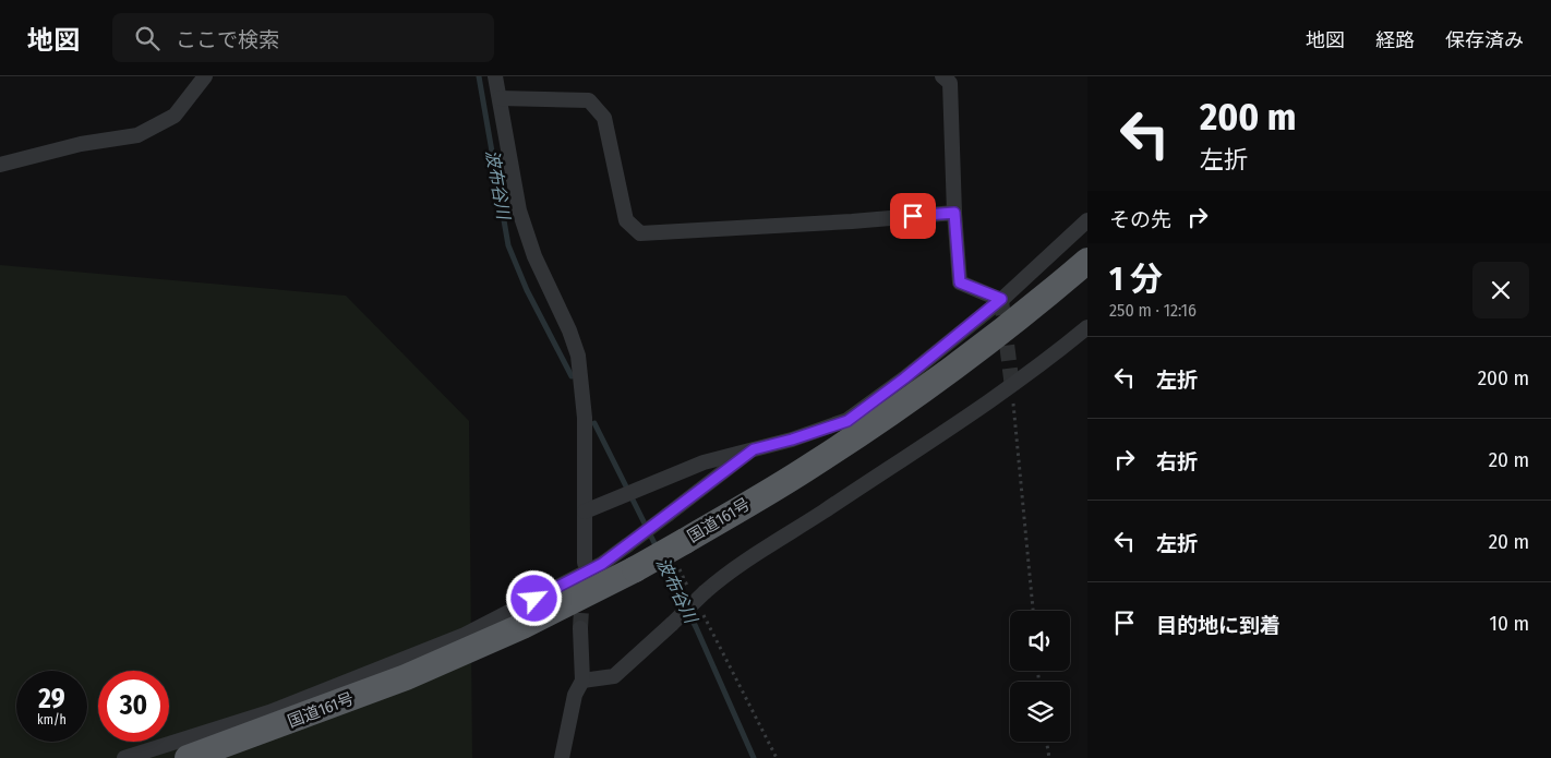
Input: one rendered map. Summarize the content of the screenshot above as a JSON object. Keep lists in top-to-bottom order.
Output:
{
  "streets": {
    "highway": ["国道161号"]
  },
  "water": ["波布谷川"],
  "page": {
    "header": "地図",
    "search": "ここで検索",
    "nav": ["地図", "経路", "保存済み"],
    "turn": ["200 m", "左折"],
    "then": "その先",
    "heading": ["1 分", "250 m · 12:16"],
    "list": [
      {
        "name": "左折",
        "value": "200 m"
      },
      {
        "name": "右折",
        "value": "20 m"
      },
      {
        "name": "左折",
        "value": "20 m"
      },
      {
        "name": "目的地に到着",
        "value": "10 m"
      }
    ],
    "speed": "29 km/h",
    "limit": "30"
  }
}
